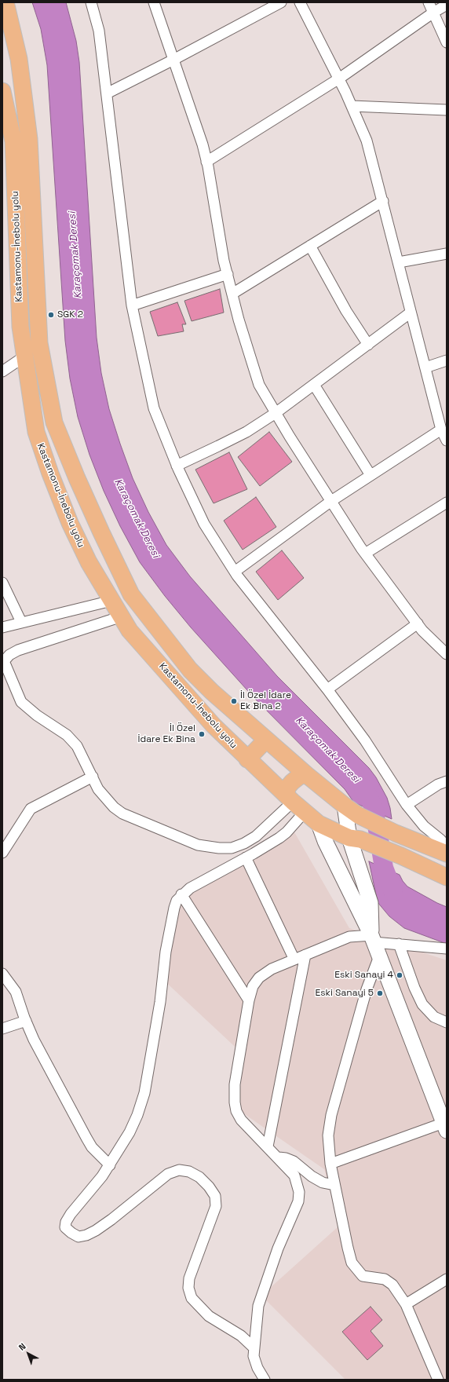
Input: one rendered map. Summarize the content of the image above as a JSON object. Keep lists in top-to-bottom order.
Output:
{
  "streets": {
    "main road": ["Kastamonu-İnebolu yolu"]
  },
  "water": ["Karaçomak Deresi"],
  "places": [
    "SGK 2",
    "İl Özel İdare Ek Bina 2",
    "İl Özel İdare Ek Bina",
    "Eski Sanayi 4",
    "Eski Sanayi 5"
  ],
  "north": "top left"
}
